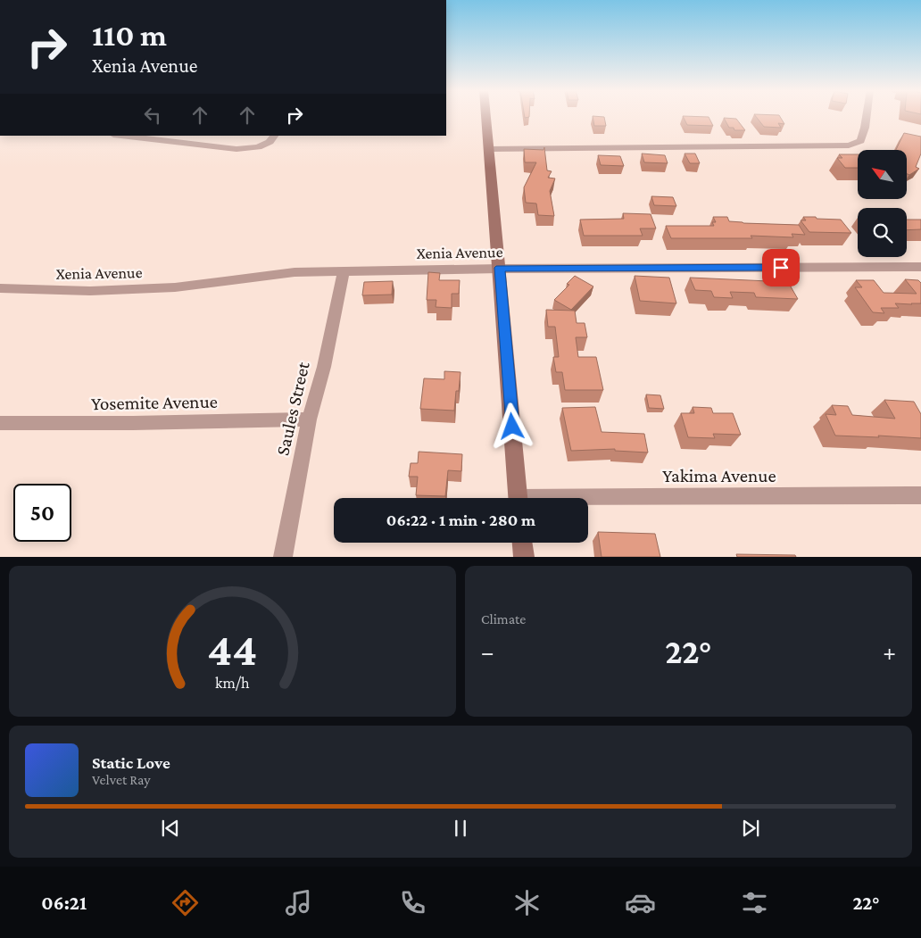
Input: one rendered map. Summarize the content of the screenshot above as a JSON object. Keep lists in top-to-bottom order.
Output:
{
  "streets": {
    "street": [
      "Xenia Avenue",
      "Yosemite Avenue",
      "Saules Street",
      "Yakima Avenue"
    ]
  },
  "crossings": [
    ["Xenia Avenue", "Saules Street"],
    ["Yosemite Avenue", "Saules Street"]
  ],
  "north": "top left",
  "page": {
    "turn": ["110 m", "Xenia Avenue"],
    "limit": "50",
    "trip": "06:22 · 1 min · 280 m",
    "tile": "Climate",
    "heat": ["−", "22°", "+"],
    "song": ["Static Love", "Velvet Ray"],
    "tabs": ["06:21", "22°"],
    "gauge": ["44", "km/h"]
  }
}
